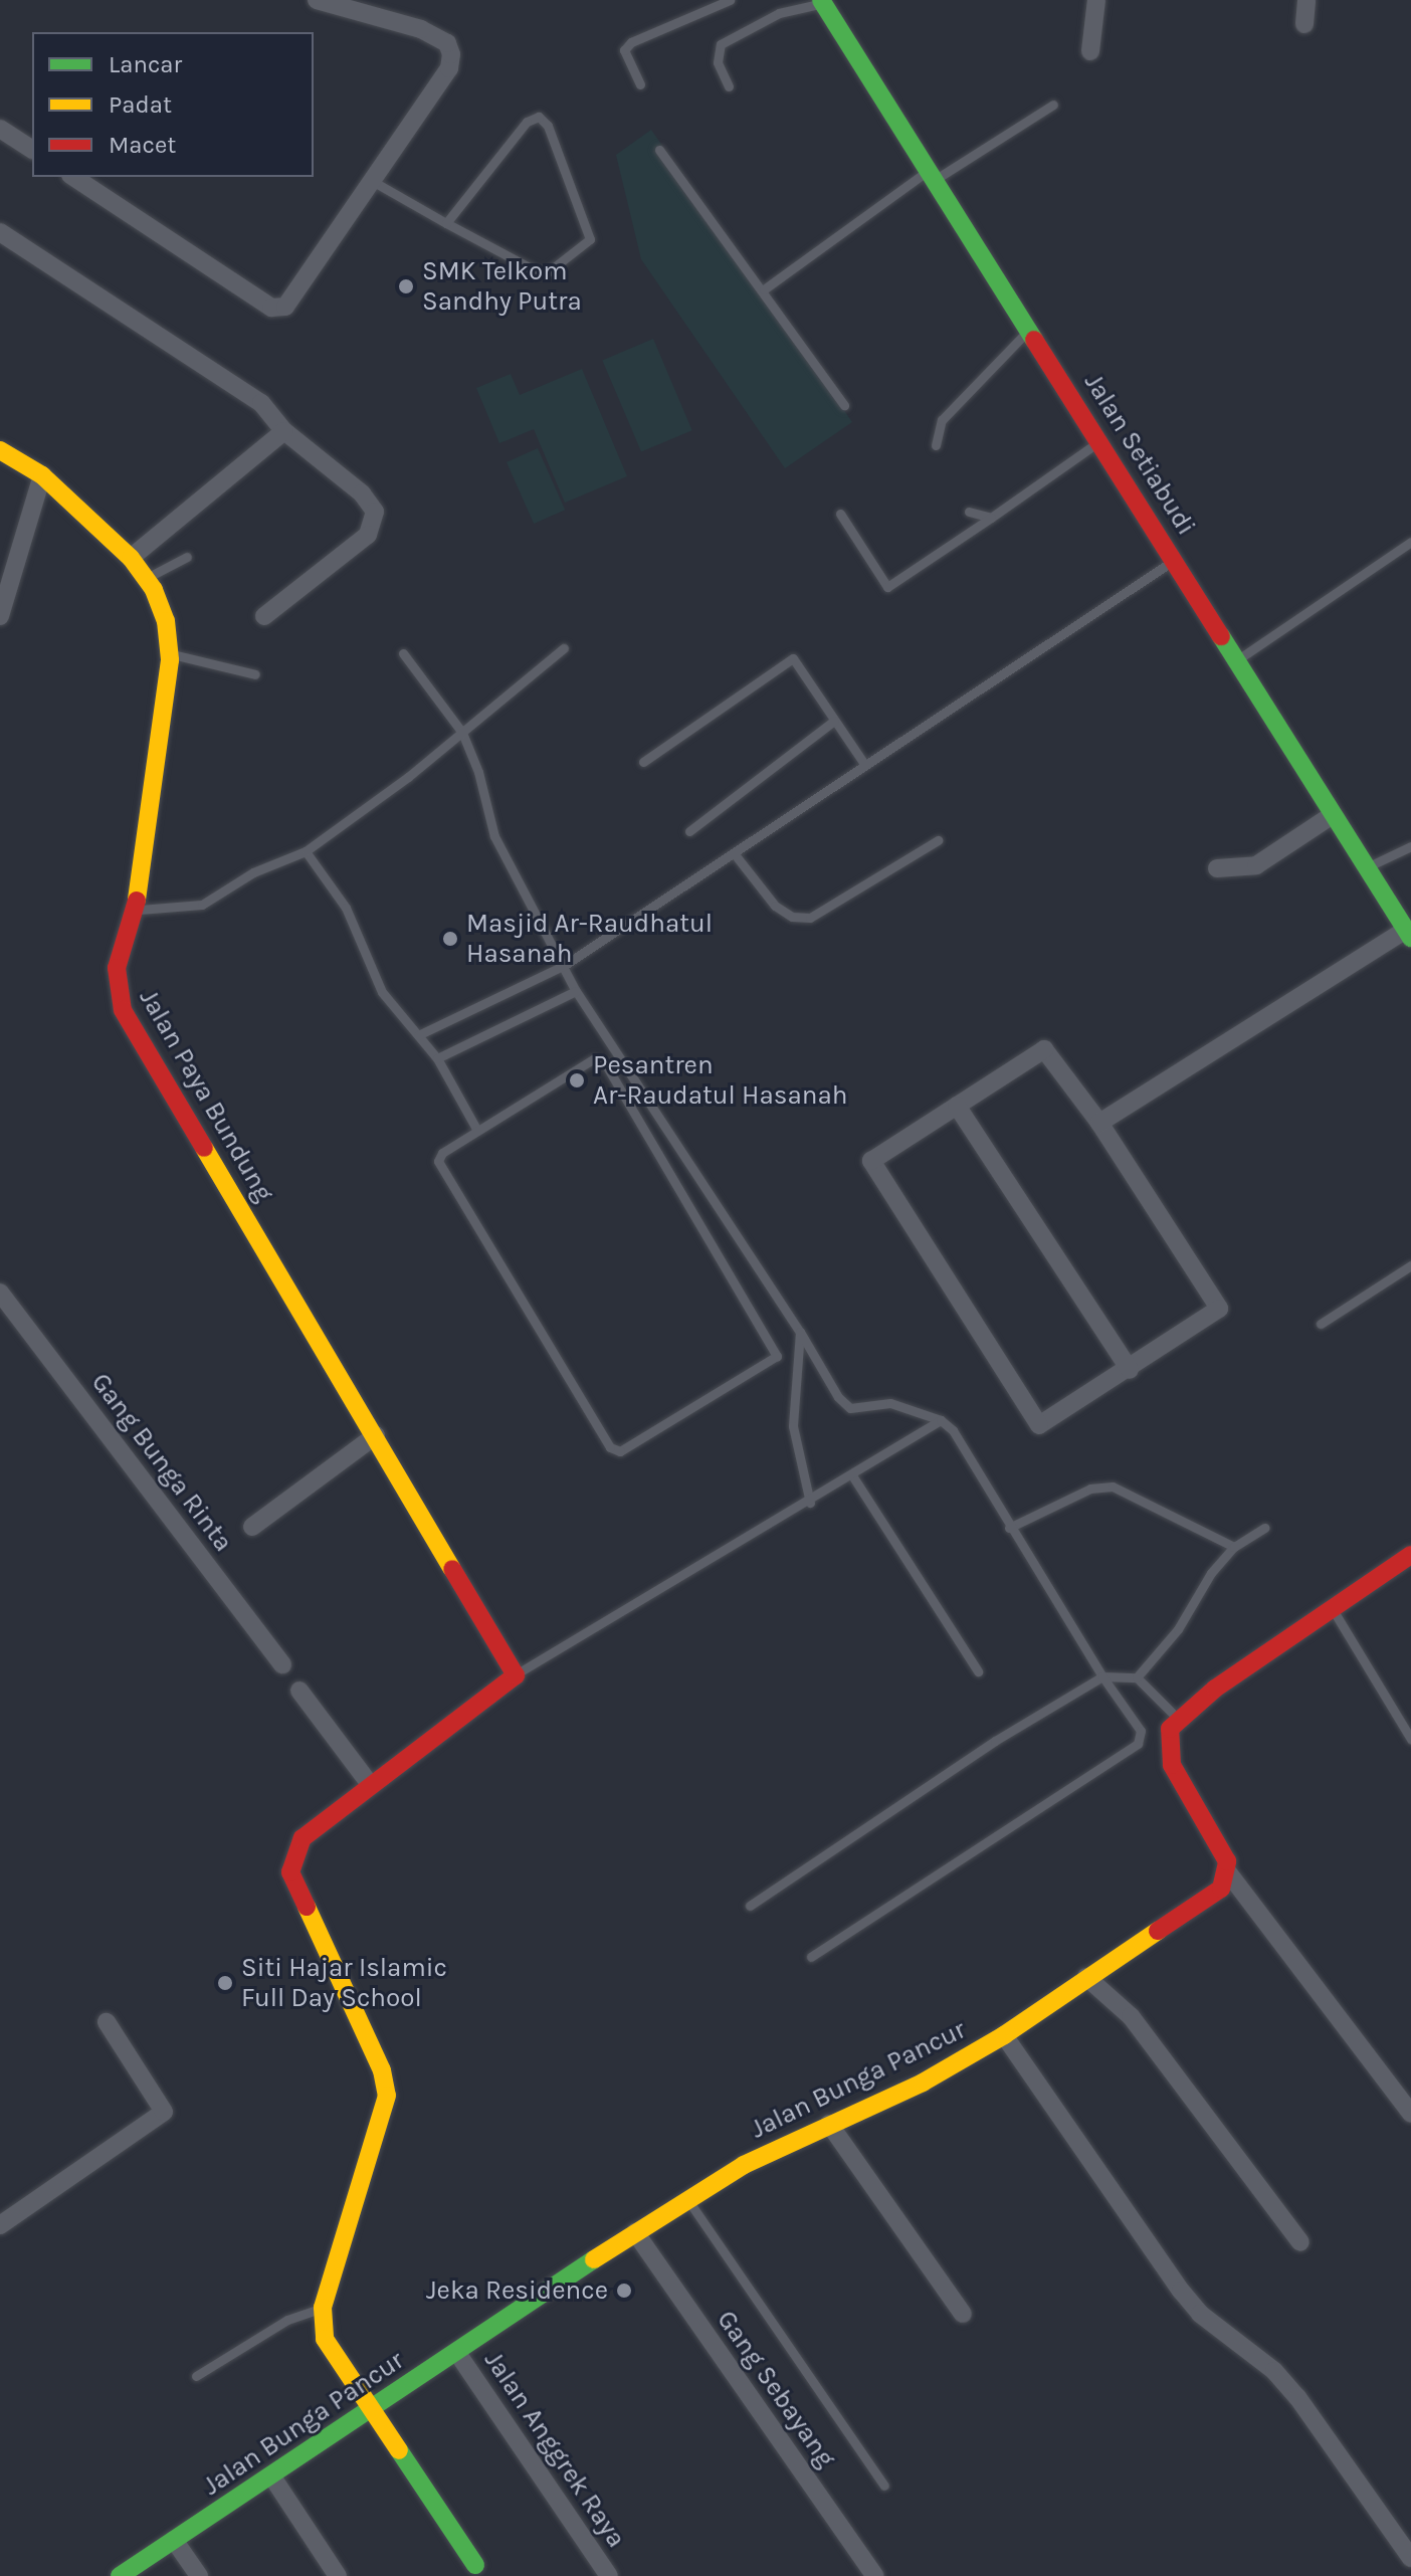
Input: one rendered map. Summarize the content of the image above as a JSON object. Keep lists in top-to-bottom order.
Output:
{
  "streets": {
    "street": [
      "Jalan Setiabudi",
      "Jalan Paya Bundung",
      "Gang Bunga Rinta",
      "Jalan Bunga Pancur",
      "Gang Sebayang",
      "Jalan Anggrek Raya"
    ]
  },
  "crossings": [
    ["Jalan Bunga Pancur", "Gang Sebayang"],
    ["Jalan Bunga Pancur", "Jalan Anggrek Raya"]
  ],
  "places": [
    "SMK Telkom Sandhy Putra",
    "Masjid Ar-Raudhatul Hasanah",
    "Pesantren Ar-Raudatul Hasanah",
    "Siti Hajar Islamic Full Day School",
    "Jeka Residence"
  ],
  "legend": ["Lancar", "Padat", "Macet"]
}
